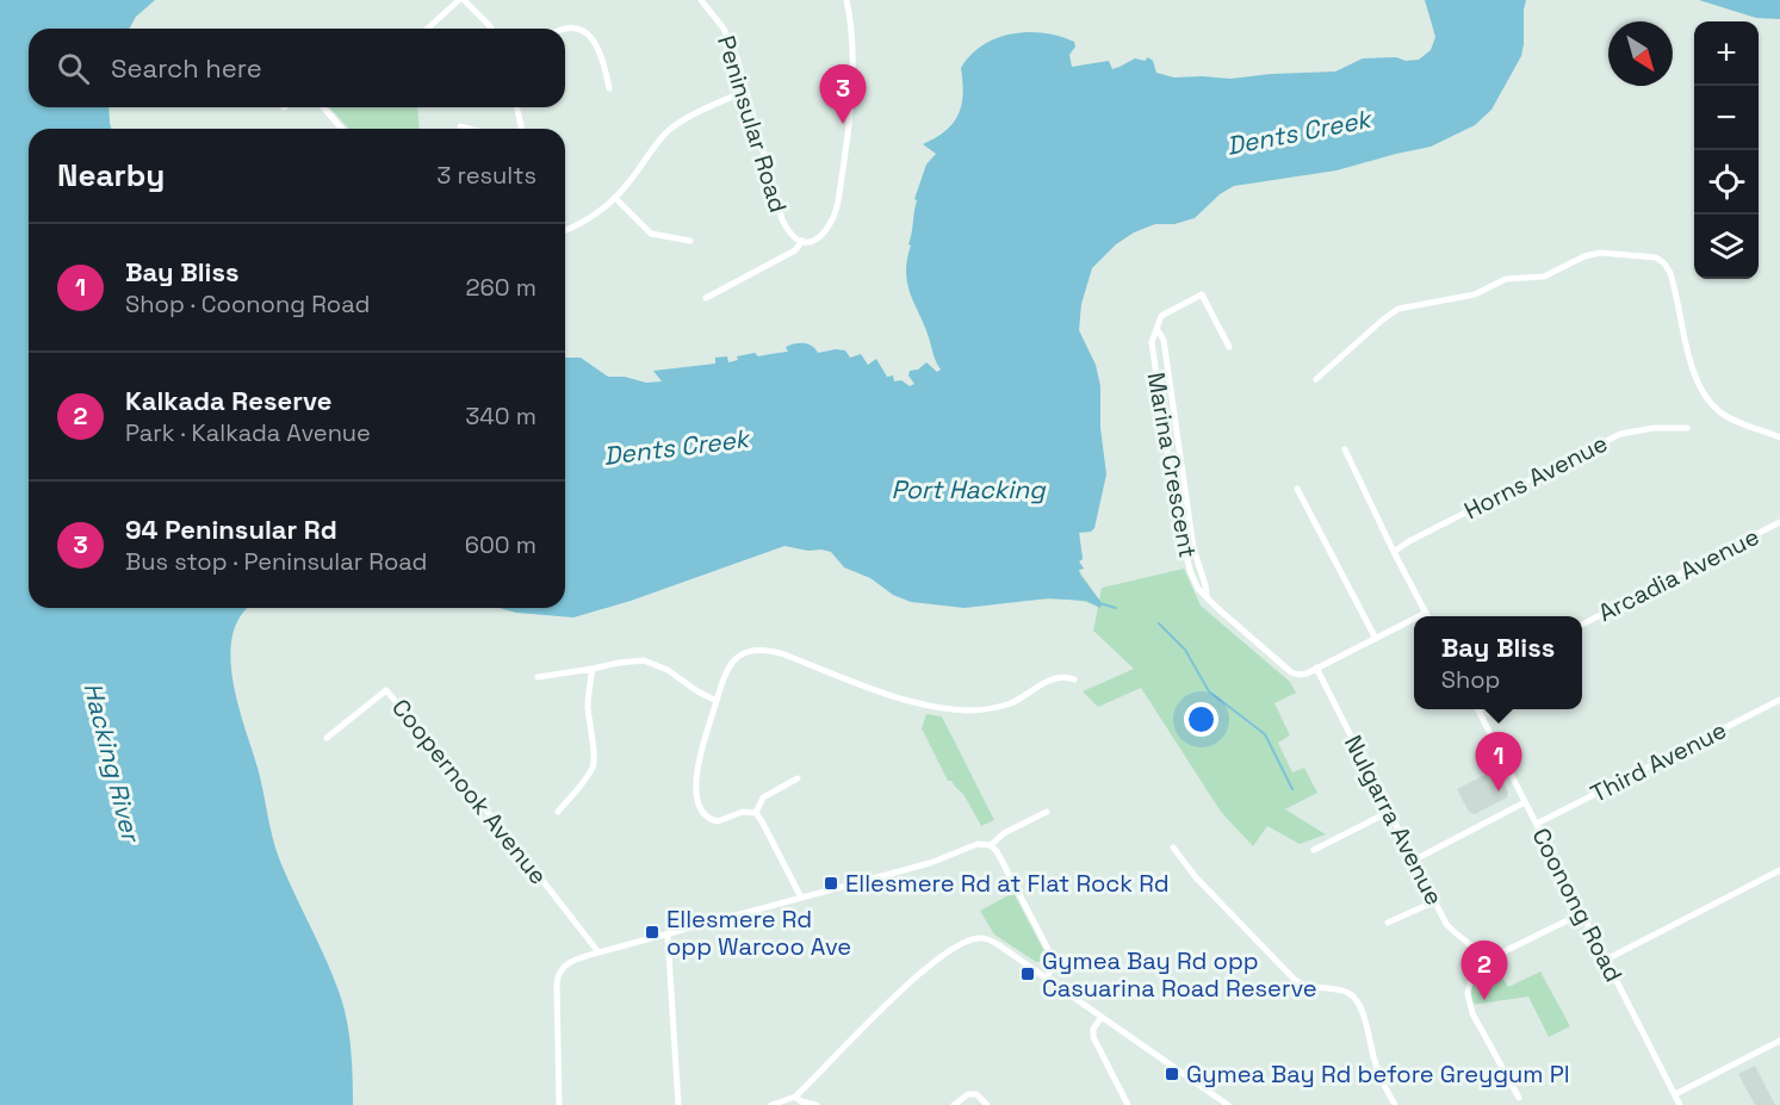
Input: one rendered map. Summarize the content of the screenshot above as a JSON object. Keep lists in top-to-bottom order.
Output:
{
  "streets": {
    "street": [
      "Peninsular Road",
      "Marina Crescent",
      "Horns Avenue",
      "Arcadia Avenue",
      "Third Avenue",
      "Coopernook Avenue",
      "Nulgarra Avenue",
      "Coonong Road"
    ]
  },
  "crossings": [
    ["Marina Crescent", "Nulgarra Avenue"],
    ["Third Avenue", "Coonong Road"]
  ],
  "water": ["Dents Creek", "Port Hacking", "Hacking River"],
  "places": {
    "transit": [
      "Ellesmere Rd at Flat Rock Rd",
      "Ellesmere Rd opp Warcoo Ave",
      "Gymea Bay Rd opp Casuarina Road Reserve",
      "Gymea Bay Rd before Greygum Pl"
    ]
  },
  "north": "bottom right",
  "page": {
    "map_buttons": ["+", "−"],
    "search": "Search here",
    "pins": ["3", "1", "2"],
    "heading": ["Nearby", "3 results"],
    "list": [
      {
        "mark": "1",
        "name": "Bay Bliss",
        "note": "Shop · Coonong Road",
        "value": "260 m"
      },
      {
        "mark": "2",
        "name": "Kalkada Reserve",
        "note": "Park · Kalkada Avenue",
        "value": "340 m"
      },
      {
        "mark": "3",
        "name": "94 Peninsular Rd",
        "note": "Bus stop · Peninsular Road",
        "value": "600 m"
      }
    ],
    "popup": ["Bay Bliss", "Shop"]
  }
}
